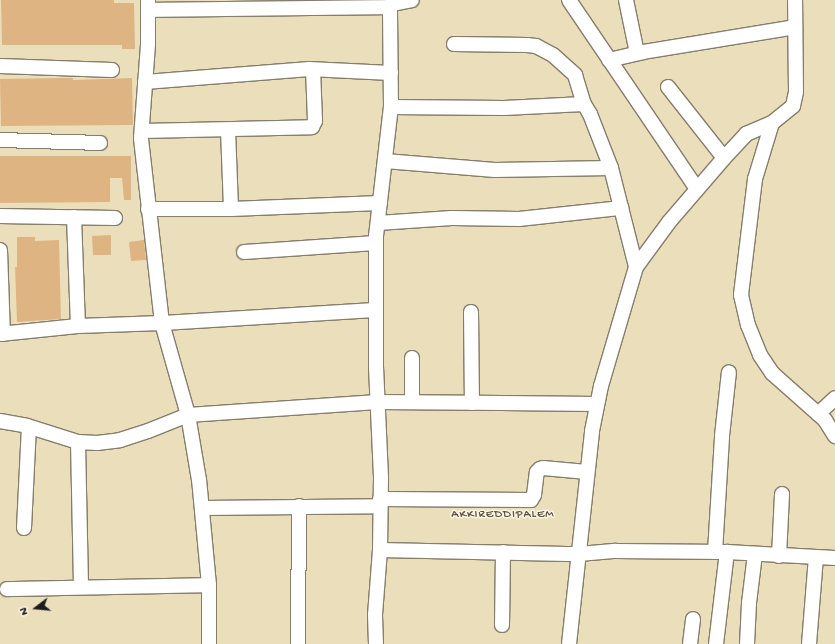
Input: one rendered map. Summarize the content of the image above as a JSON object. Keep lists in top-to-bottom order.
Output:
{
  "districts": ["AKKIREDDIPALEM"],
  "north": "left"
}
